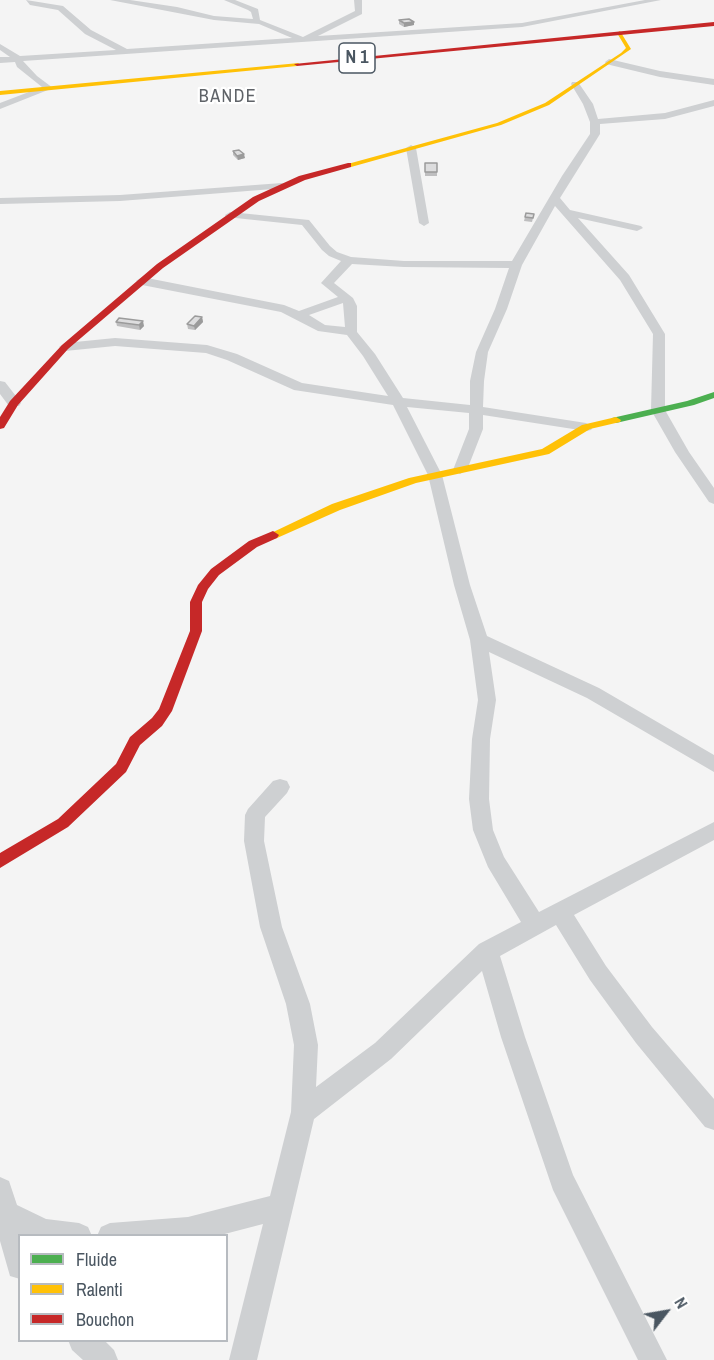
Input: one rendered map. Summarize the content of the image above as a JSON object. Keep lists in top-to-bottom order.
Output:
{
  "streets": {
    "main road": ["N 1"]
  },
  "districts": ["BANDE"],
  "legend": ["Fluide", "Ralenti", "Bouchon"],
  "north": "top right"
}
